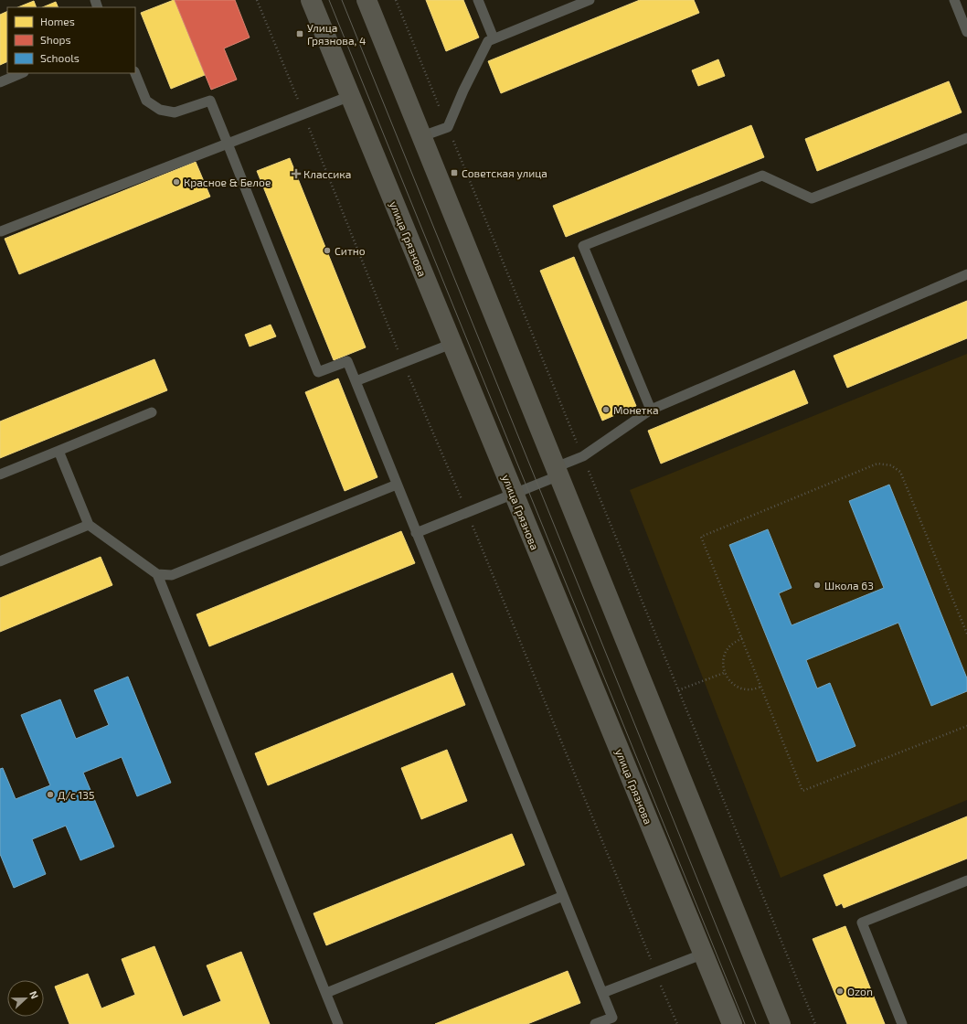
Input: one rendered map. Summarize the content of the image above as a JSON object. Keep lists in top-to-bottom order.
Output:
{
  "streets": {
    "main road": ["улица Грязнова"]
  },
  "places": {
    "transit": ["Улица Грязнова, 4", "Советская улица"],
    "health": ["Классика"],
    "other": [
      "Красное & Белое",
      "Ситно",
      "Монетка",
      "Школа 63",
      "Д/с 135",
      "Ozon"
    ]
  },
  "legend": ["Homes", "Shops", "Schools"],
  "north": "right"
}
